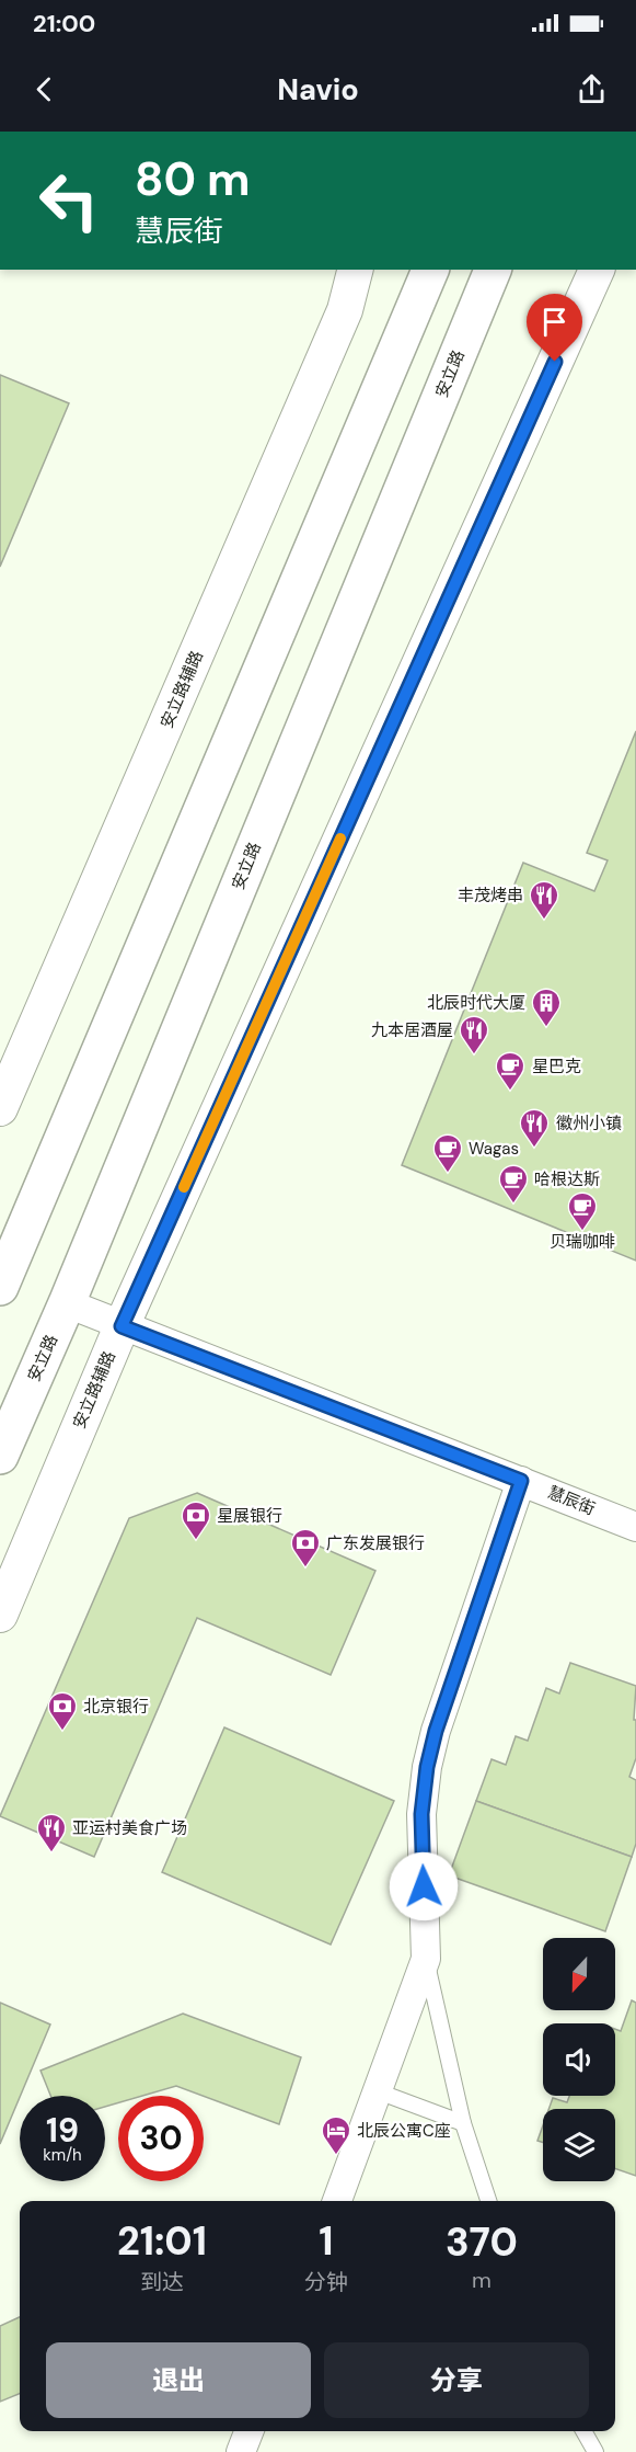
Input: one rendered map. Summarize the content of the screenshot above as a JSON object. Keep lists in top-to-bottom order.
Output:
{
  "streets": {
    "main road": ["安立路"],
    "street": ["安立路辅路", "慧辰街"]
  },
  "crossings": [
    ["安立路", "慧辰街"],
    ["安立路辅路", "慧辰街"]
  ],
  "places": {
    "restaurant": [
      "丰茂烤串",
      "九本居酒屋",
      "徽州小镇",
      "亚运村美食广场"
    ],
    "building": ["北辰时代大厦"],
    "cafe": [
      "星巴克",
      "Wagas",
      "哈根达斯",
      "贝瑞咖啡"
    ],
    "bank": ["星展银行", "广东发展银行", "北京银行"],
    "hotel": ["北辰公寓C座"]
  },
  "north": "bottom",
  "page": {
    "status": "21:00",
    "header": "Navio",
    "turn": ["80 m", "慧辰街"],
    "speed": "19 km/h",
    "limit": "30",
    "eta": [
      "21:01",
      "到达",
      "1",
      "分钟",
      "370",
      "m"
    ],
    "buttons": ["退出", "分享"]
  }
}
